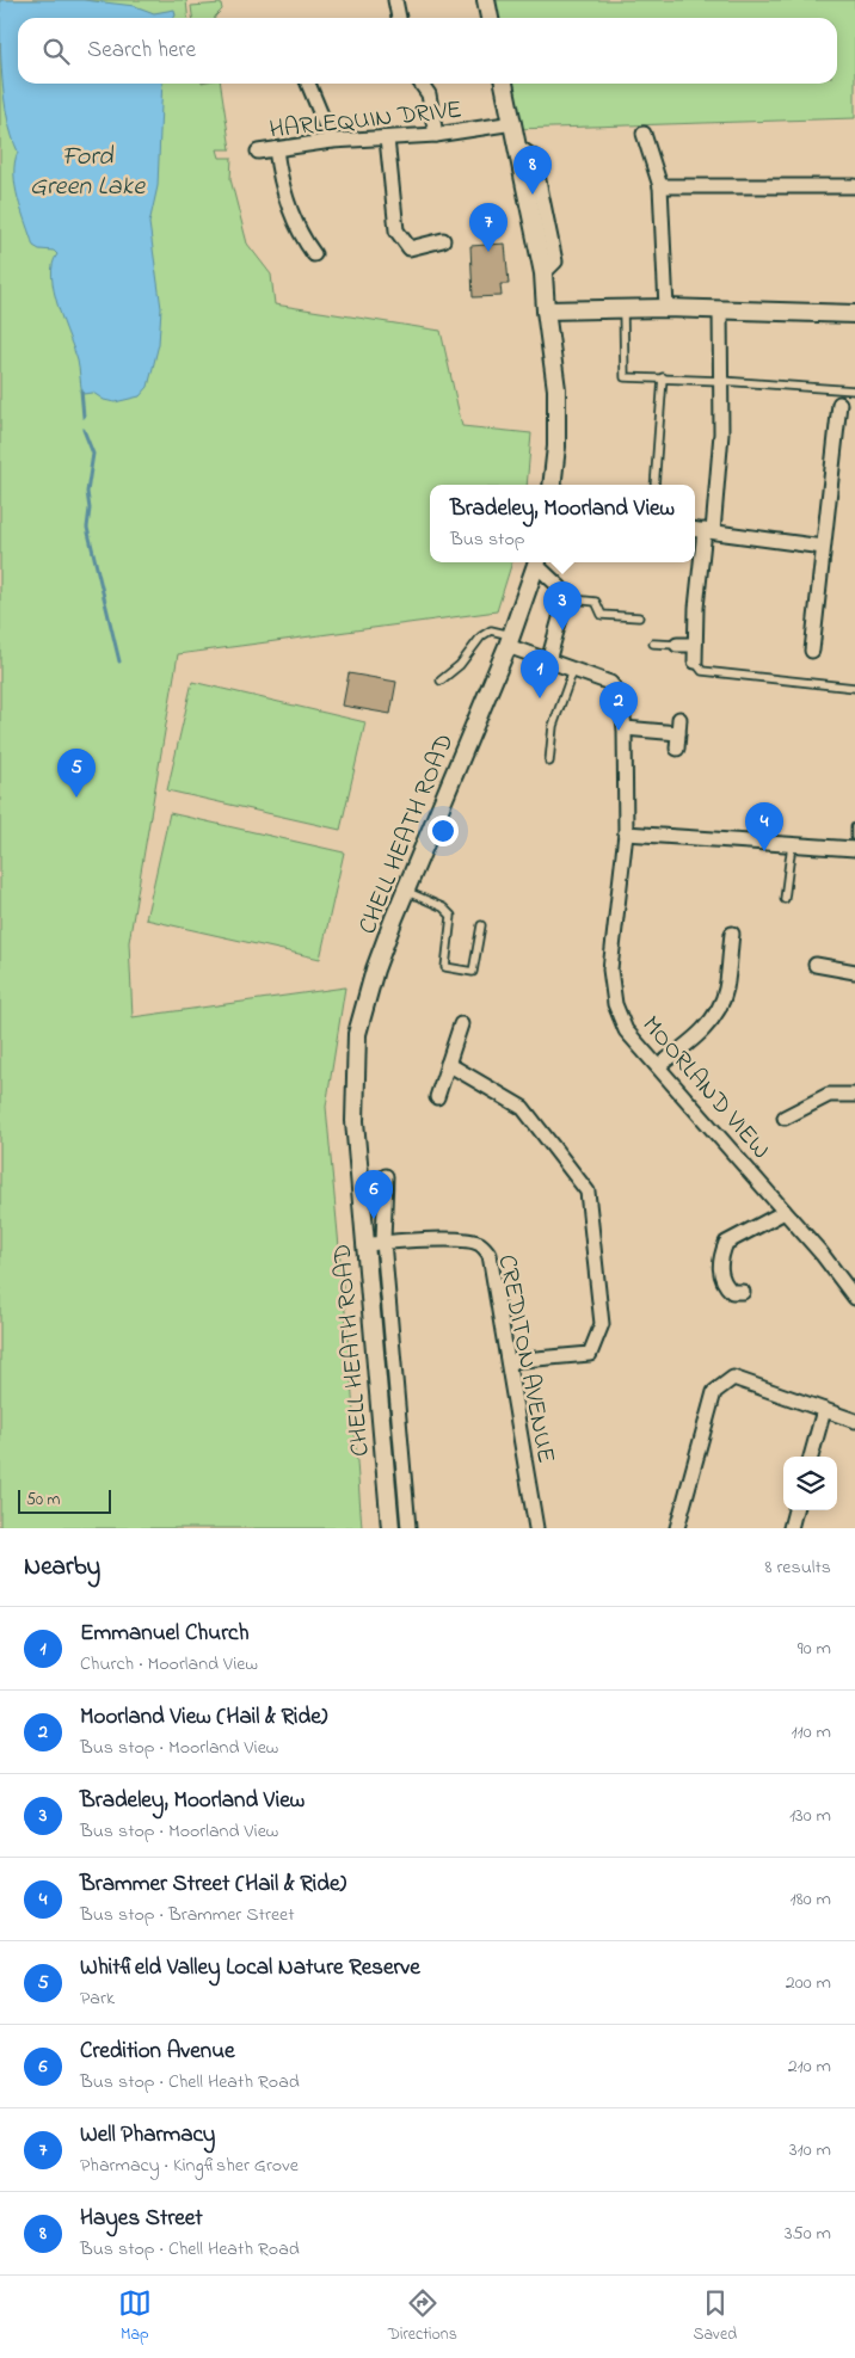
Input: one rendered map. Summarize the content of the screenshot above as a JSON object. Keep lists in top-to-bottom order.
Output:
{
  "streets": {
    "street": [
      "HARLEQUIN DRIVE",
      "CHELL HEATH ROAD",
      "MOORLAND VIEW",
      "CREDITON AVENUE"
    ]
  },
  "crossings": [
    ["CHELL HEATH ROAD", "MOORLAND VIEW"],
    ["CHELL HEATH ROAD", "CREDITON AVENUE"]
  ],
  "water": ["Ford Green Lake"],
  "scale_bar": "50 m",
  "page": {
    "search": "Search here",
    "pins": [
      "8",
      "7",
      "3",
      "1",
      "2",
      "5",
      "4",
      "6"
    ],
    "popup": ["Bradeley, Moorland View", "Bus stop"],
    "scale": "50 m",
    "heading": ["Nearby", "8 results"],
    "list": [
      {
        "mark": "1",
        "name": "Emmanuel Church",
        "note": "Church · Moorland View",
        "value": "90 m"
      },
      {
        "mark": "2",
        "name": "Moorland View (Hail & Ride)",
        "note": "Bus stop · Moorland View",
        "value": "110 m"
      },
      {
        "mark": "3",
        "name": "Bradeley, Moorland View",
        "note": "Bus stop · Moorland View",
        "value": "130 m"
      },
      {
        "mark": "4",
        "name": "Brammer Street (Hail & Ride)",
        "note": "Bus stop · Brammer Street",
        "value": "180 m"
      },
      {
        "mark": "5",
        "name": "Whitfield Valley Local Nature Reserve",
        "note": "Park",
        "value": "200 m"
      },
      {
        "mark": "6",
        "name": "Credition Avenue",
        "note": "Bus stop · Chell Heath Road",
        "value": "210 m"
      },
      {
        "mark": "7",
        "name": "Well Pharmacy",
        "note": "Pharmacy · Kingfisher Grove",
        "value": "310 m"
      },
      {
        "mark": "8",
        "name": "Hayes Street",
        "note": "Bus stop · Chell Heath Road",
        "value": "350 m"
      }
    ],
    "nav": ["Map", "Directions", "Saved"]
  }
}
